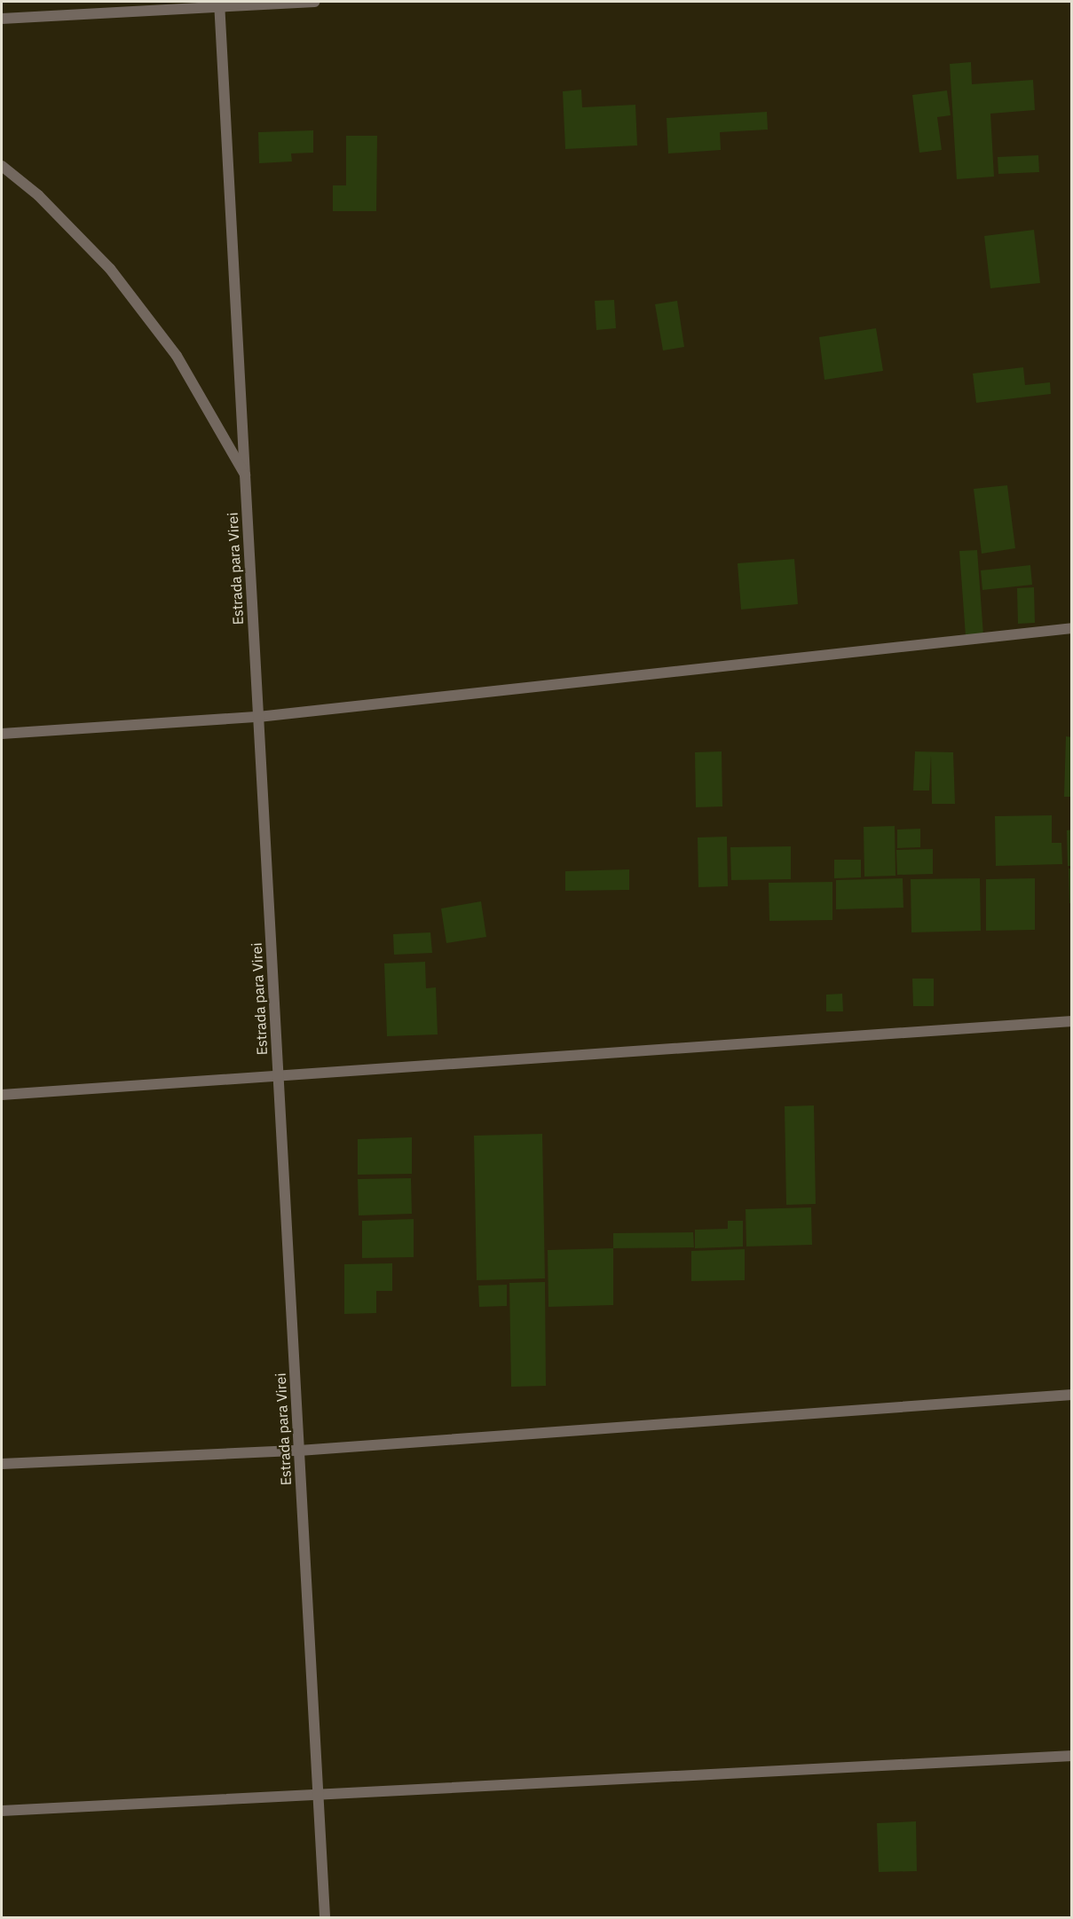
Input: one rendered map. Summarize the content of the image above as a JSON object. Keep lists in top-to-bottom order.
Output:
{
  "streets": {
    "street": ["Estrada para Virei"]
  }
}
